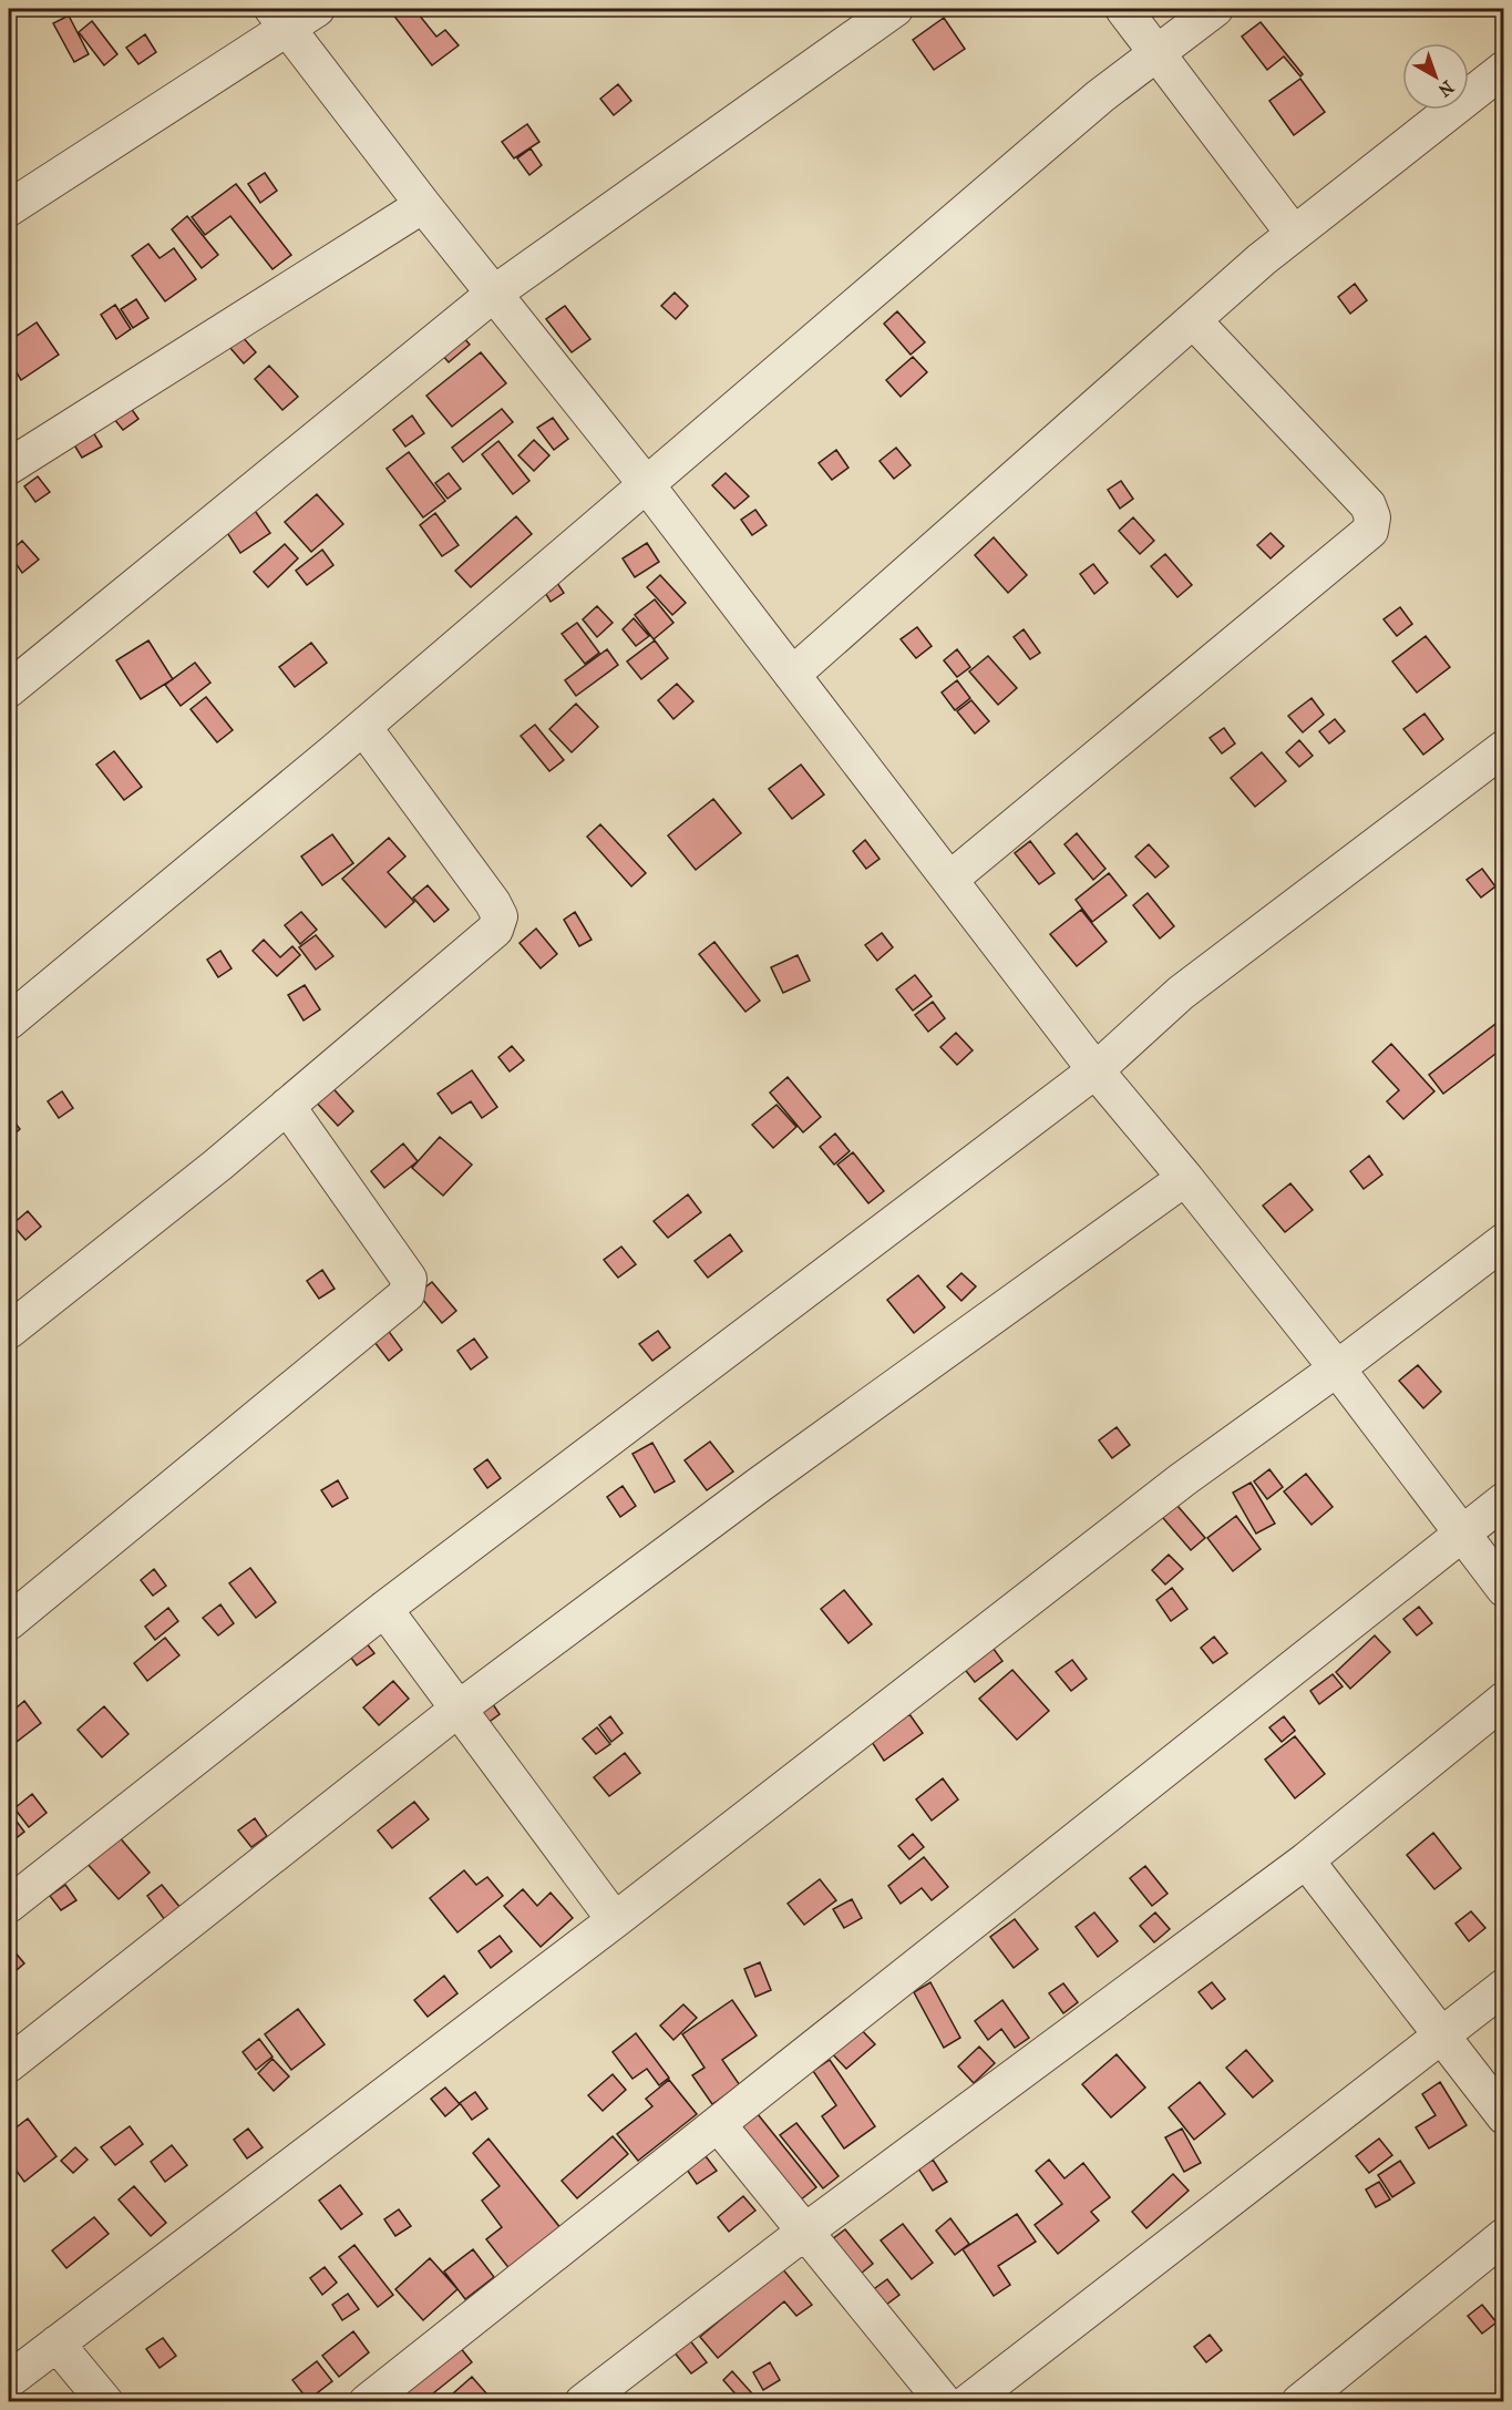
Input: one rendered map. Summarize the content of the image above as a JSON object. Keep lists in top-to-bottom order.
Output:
{
  "north": "bottom right"
}
